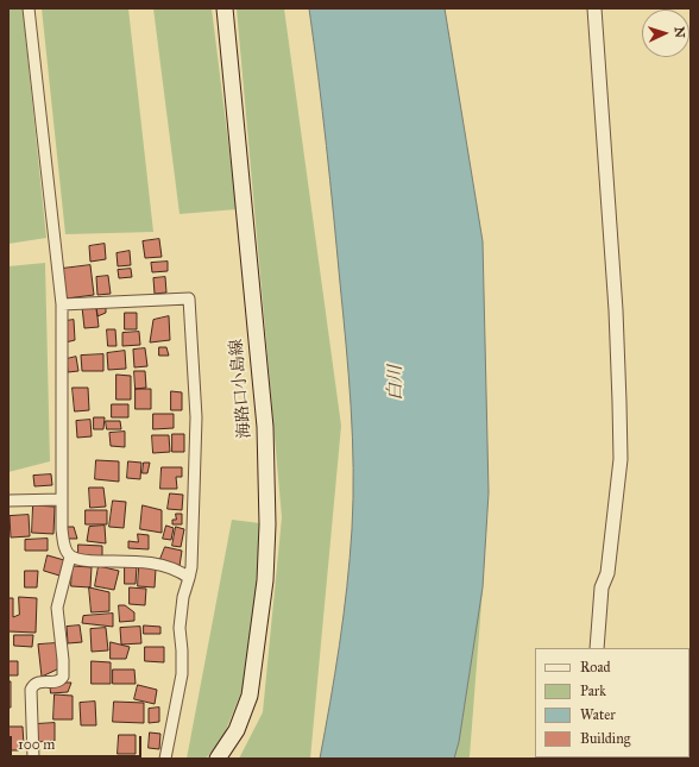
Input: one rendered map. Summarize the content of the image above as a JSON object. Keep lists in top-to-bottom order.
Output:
{
  "streets": {
    "main road": ["海路口小島線"]
  },
  "water": ["白川"],
  "legend": [
    "Road",
    "Park",
    "Water",
    "Building"
  ],
  "scale_bar": "100 m",
  "north": "right"
}
